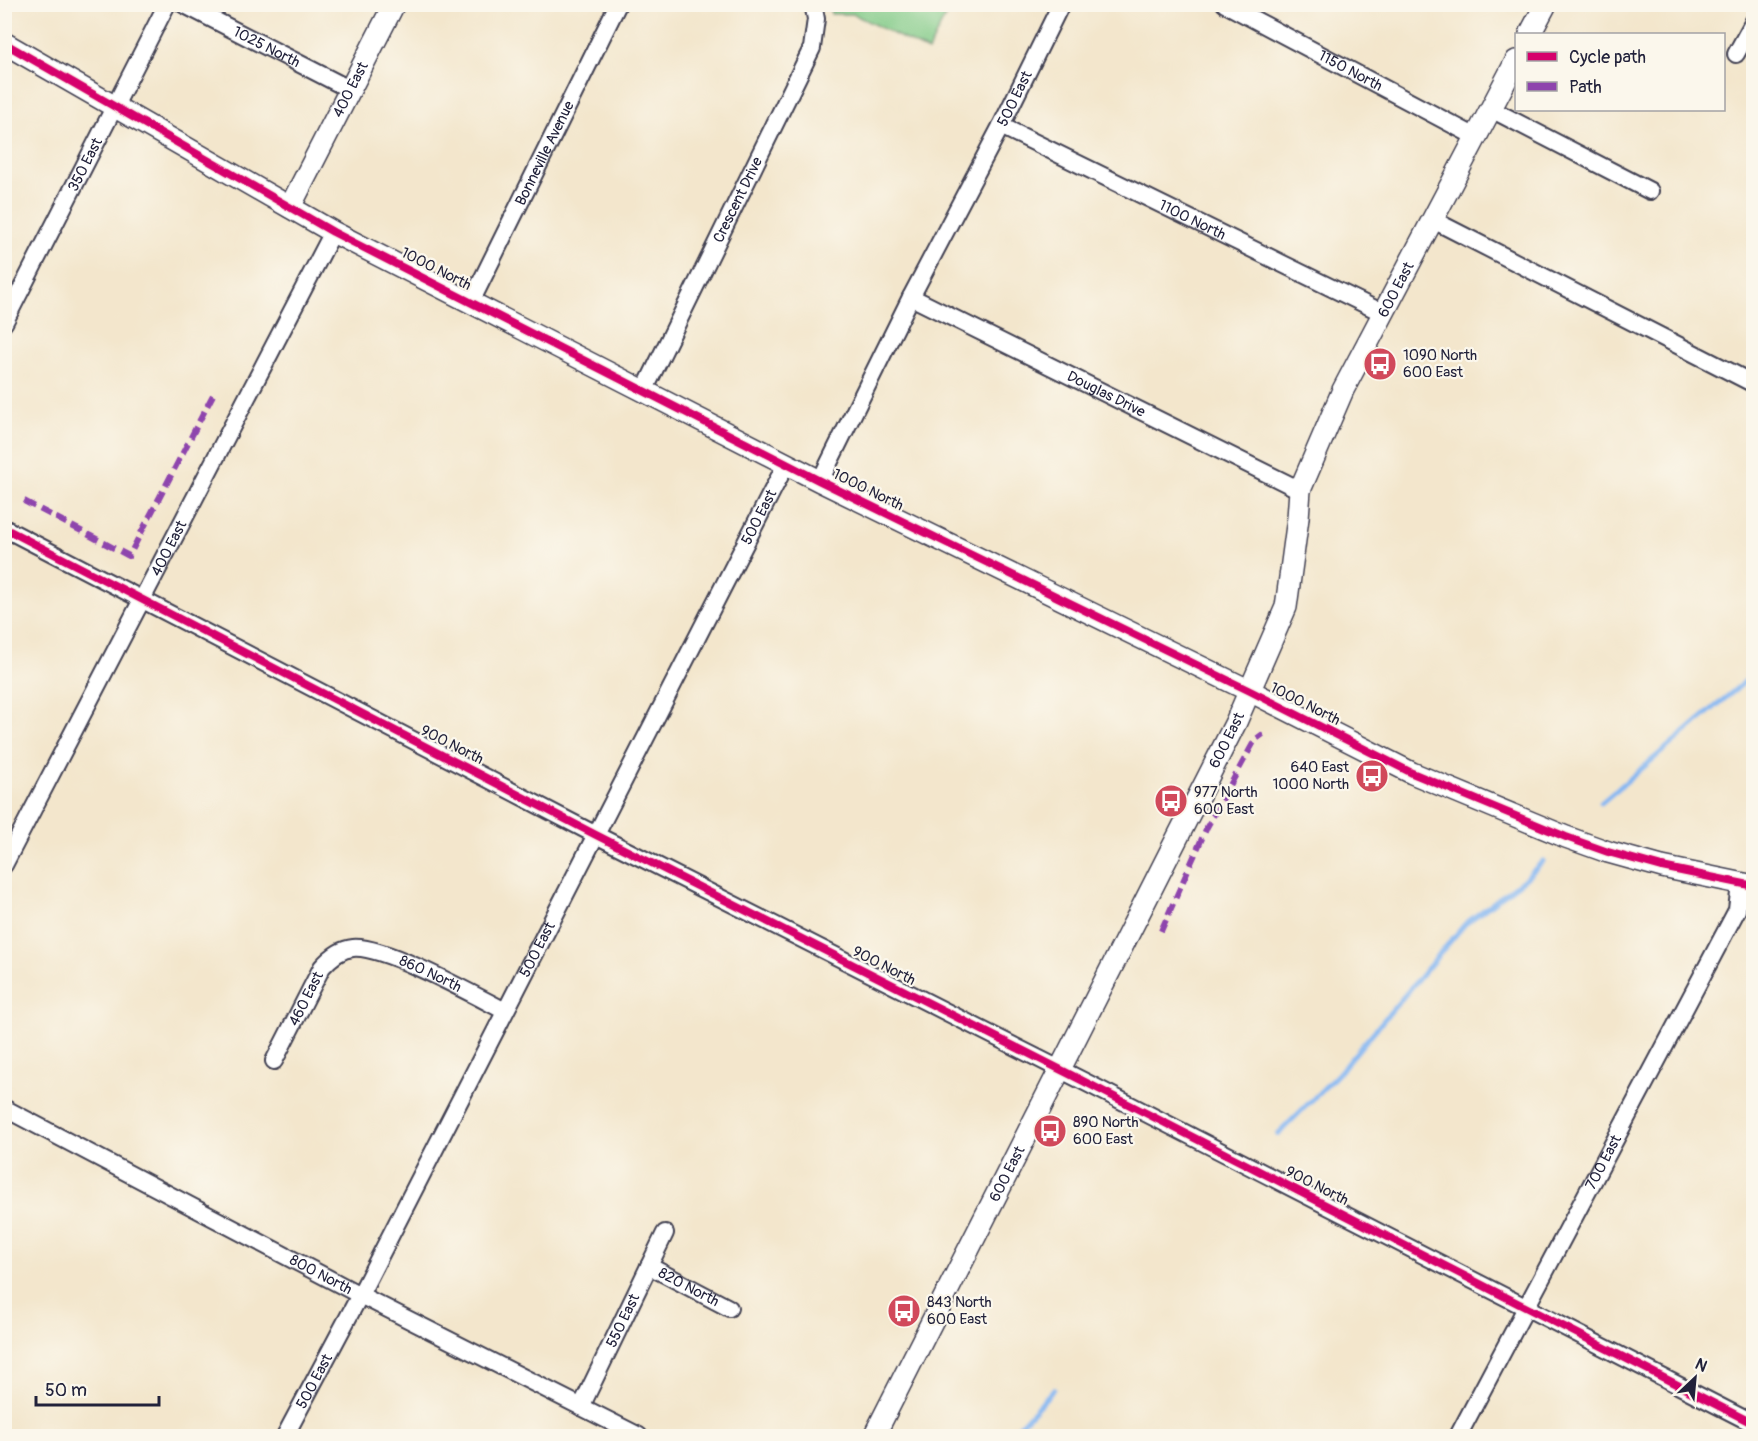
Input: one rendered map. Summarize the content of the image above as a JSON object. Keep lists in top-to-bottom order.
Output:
{
  "streets": {
    "street": [
      "1025 North",
      "1150 North",
      "400 East",
      "500 East",
      "Bonneville Avenue",
      "350 East",
      "Crescent Drive",
      "1100 North",
      "1000 North",
      "600 East",
      "Douglas Drive",
      "900 North",
      "860 North",
      "460 East",
      "700 East",
      "800 North",
      "820 North",
      "550 East"
    ]
  },
  "crossings": [
    ["1025 North", "400 East"],
    ["1150 North", "600 East"],
    ["400 East", "1000 North"],
    ["400 East", "900 North"],
    ["500 East", "1100 North"],
    ["500 East", "1000 North"],
    ["500 East", "Douglas Drive"],
    ["500 East", "900 North"],
    ["500 East", "860 North"],
    ["500 East", "800 North"],
    ["Bonneville Avenue", "1000 North"],
    ["350 East", "1000 North"],
    ["Crescent Drive", "1000 North"],
    ["1100 North", "600 East"],
    ["1000 North", "600 East"],
    ["1000 North", "700 East"],
    ["600 East", "Douglas Drive"],
    ["600 East", "900 North"],
    ["900 North", "700 East"],
    ["860 North", "460 East"],
    ["800 North", "550 East"],
    ["820 North", "550 East"]
  ],
  "places": {
    "bus stop": [
      "1090 North 600 East",
      "640 East 1000 North",
      "977 North 600 East",
      "890 North 600 East",
      "843 North 600 East"
    ]
  },
  "legend": ["Cycle path", "Path"],
  "scale_bar": "50 m",
  "north": "top right"
}
